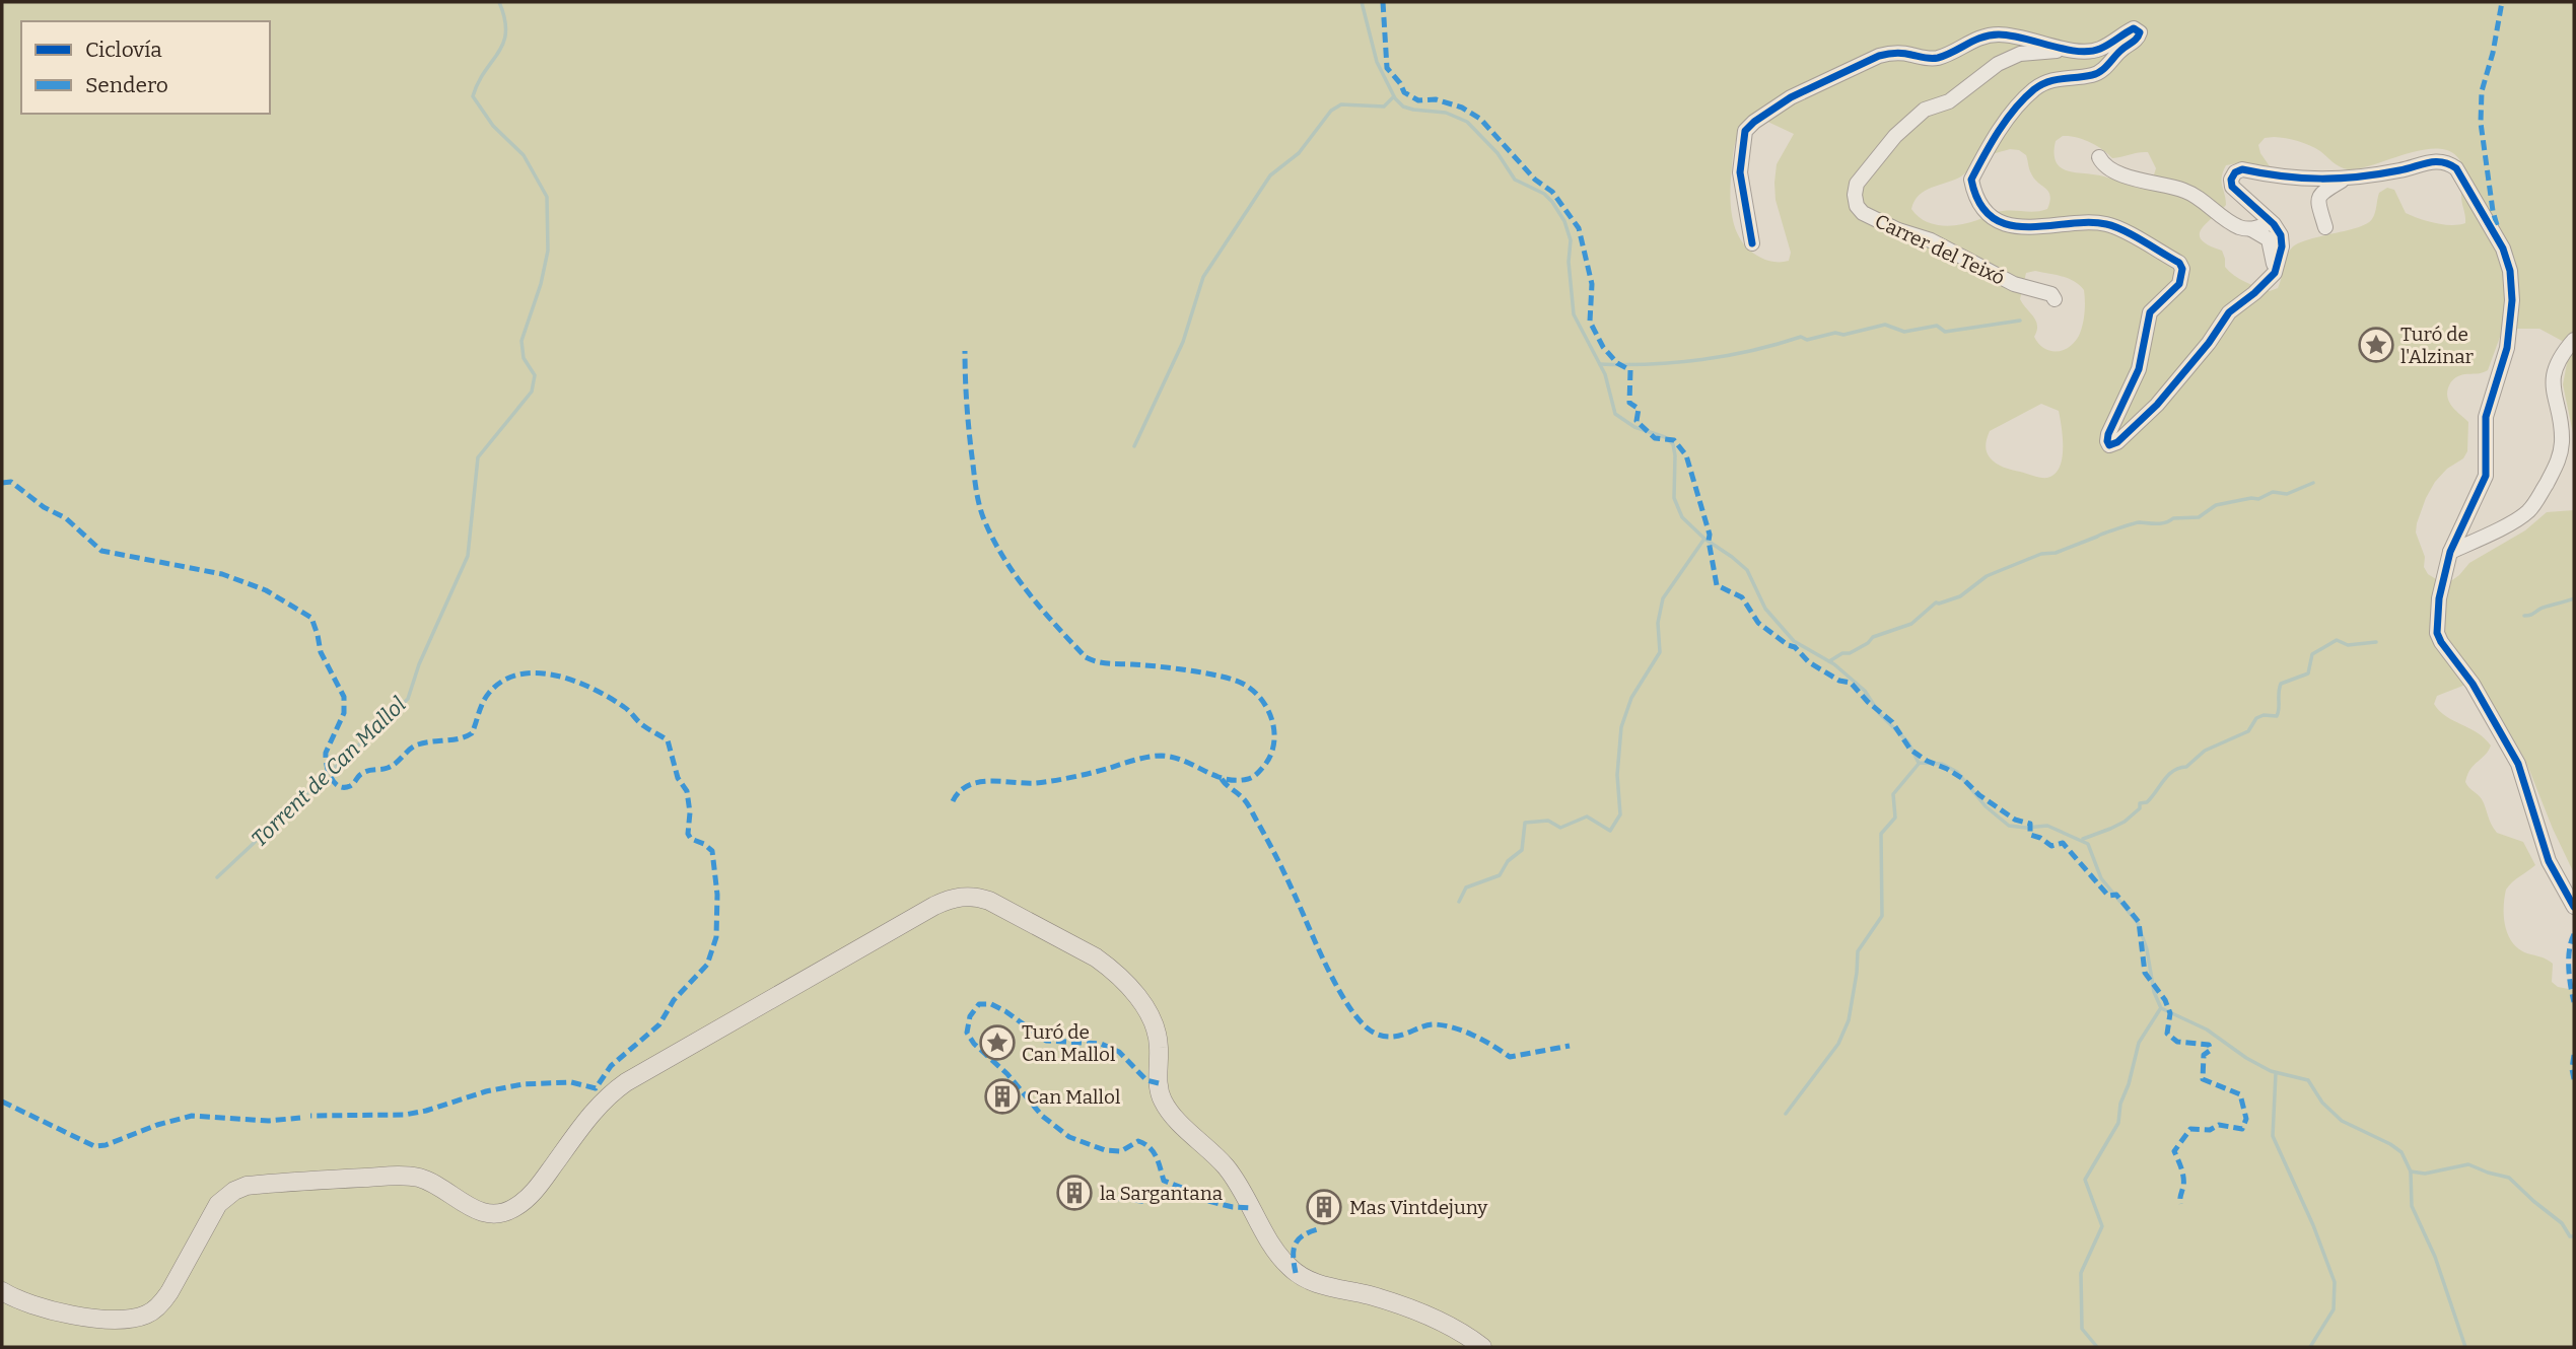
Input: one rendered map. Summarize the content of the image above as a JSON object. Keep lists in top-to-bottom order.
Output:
{
  "streets": {
    "street": ["Carrer del Teixó"]
  },
  "water": ["Torrent de Can Mallol"],
  "places": {
    "place": ["Turó de l'Alzinar", "Turó de Can Mallol"],
    "building": ["Can Mallol", "la Sargantana", "Mas Vintdejuny"]
  },
  "legend": ["Ciclovía", "Sendero"]
}
